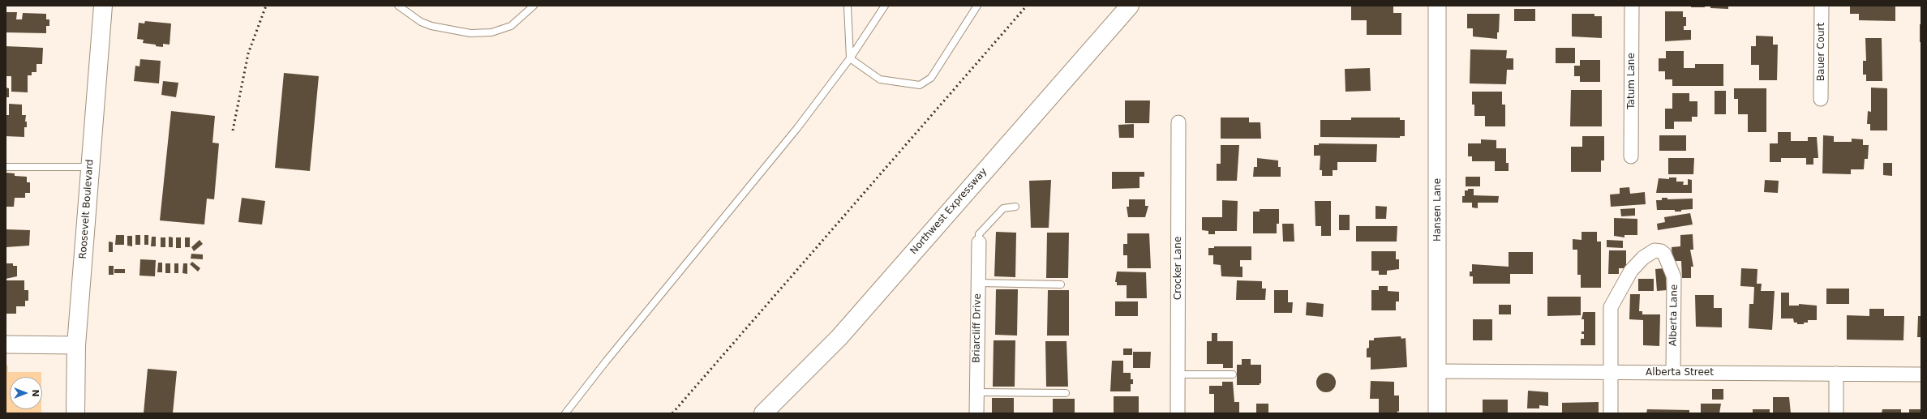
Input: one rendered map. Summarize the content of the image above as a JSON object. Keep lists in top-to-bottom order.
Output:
{
  "streets": {
    "main road": ["Roosevelt Boulevard", "Northwest Expressway"],
    "street": [
      "Bauer Court",
      "Tatum Lane",
      "Hansen Lane",
      "Crocker Lane",
      "Alberta Lane",
      "Briarcliff Drive",
      "Alberta Street"
    ]
  },
  "crossings": [
    ["Hansen Lane", "Alberta Street"],
    ["Alberta Lane", "Alberta Street"]
  ],
  "north": "right"
}
